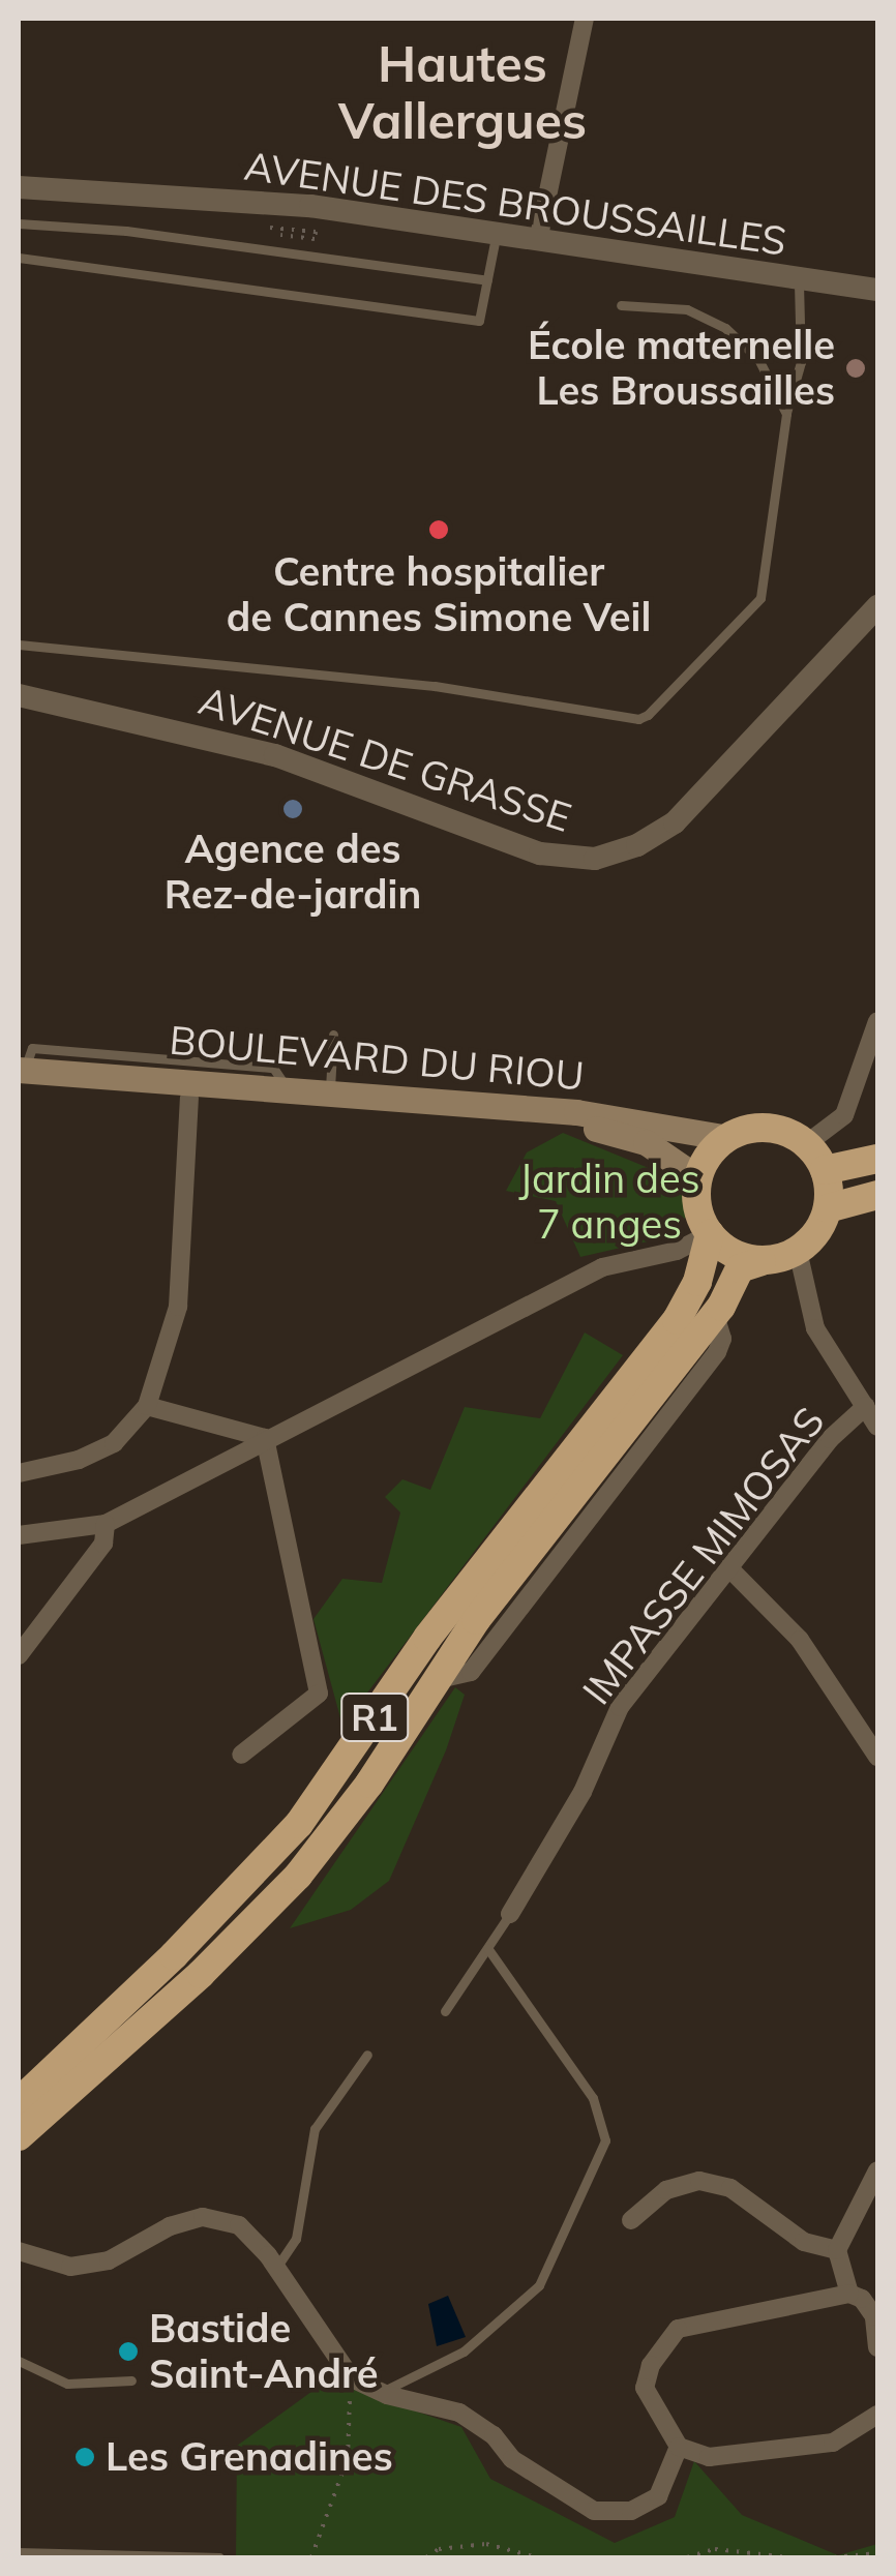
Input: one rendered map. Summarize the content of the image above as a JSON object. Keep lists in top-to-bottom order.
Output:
{
  "streets": {
    "highway": ["R1"],
    "main road": ["BOULEVARD DU RIOU"],
    "street": ["AVENUE DES BROUSSAILLES", "AVENUE DE GRASSE", "IMPASSE MIMOSAS"]
  },
  "crossings": [
    ["BOULEVARD DU RIOU", "R1"]
  ],
  "districts": ["Hautes Vallergues"],
  "parks": ["Jardin des 7 anges"],
  "places": [
    "École maternelle Les Broussailles",
    "Centre hospitalier de Cannes Simone Veil",
    "Agence des Rez-de-jardin",
    "Bastide Saint-André",
    "Les Grenadines"
  ]
}
